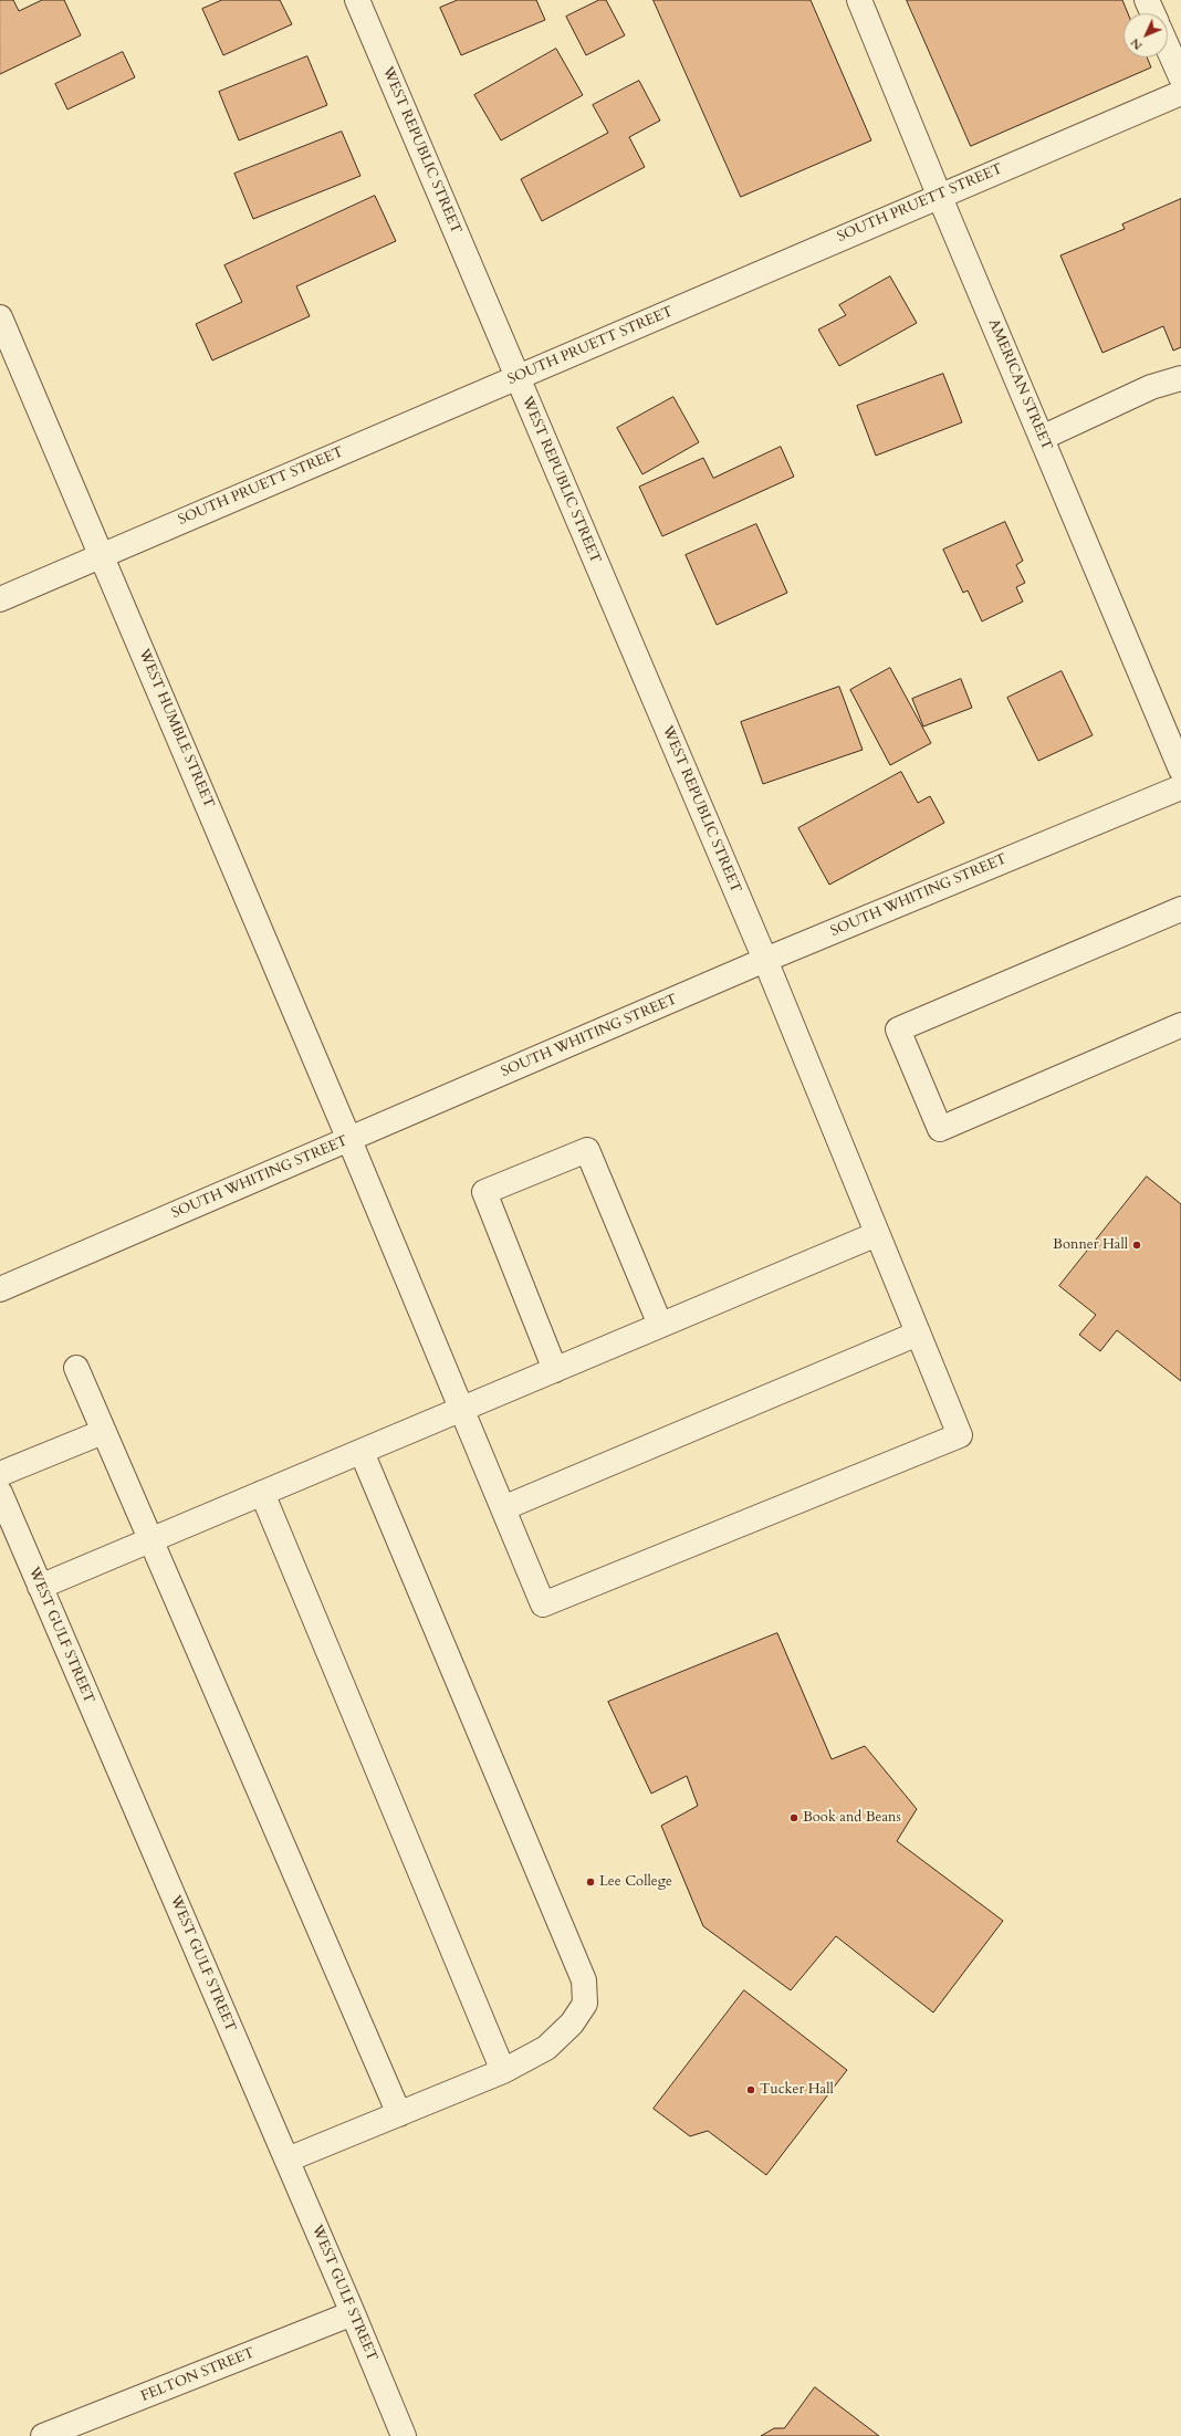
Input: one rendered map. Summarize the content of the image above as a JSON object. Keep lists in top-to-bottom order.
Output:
{
  "streets": {
    "street": [
      "WEST REPUBLIC STREET",
      "SOUTH PRUETT STREET",
      "AMERICAN STREET",
      "WEST HUMBLE STREET",
      "SOUTH WHITING STREET",
      "WEST GULF STREET",
      "FELTON STREET"
    ]
  },
  "crossings": [
    ["WEST REPUBLIC STREET", "SOUTH PRUETT STREET"],
    ["WEST REPUBLIC STREET", "WEST HUMBLE STREET"],
    ["WEST REPUBLIC STREET", "SOUTH WHITING STREET"],
    ["SOUTH PRUETT STREET", "AMERICAN STREET"],
    ["SOUTH PRUETT STREET", "WEST HUMBLE STREET"],
    ["WEST HUMBLE STREET", "SOUTH WHITING STREET"],
    ["WEST GULF STREET", "FELTON STREET"]
  ],
  "places": [
    "Bonner Hall",
    "Book and Beans",
    "Lee College",
    "Tucker Hall"
  ],
  "north": "bottom left"
}
